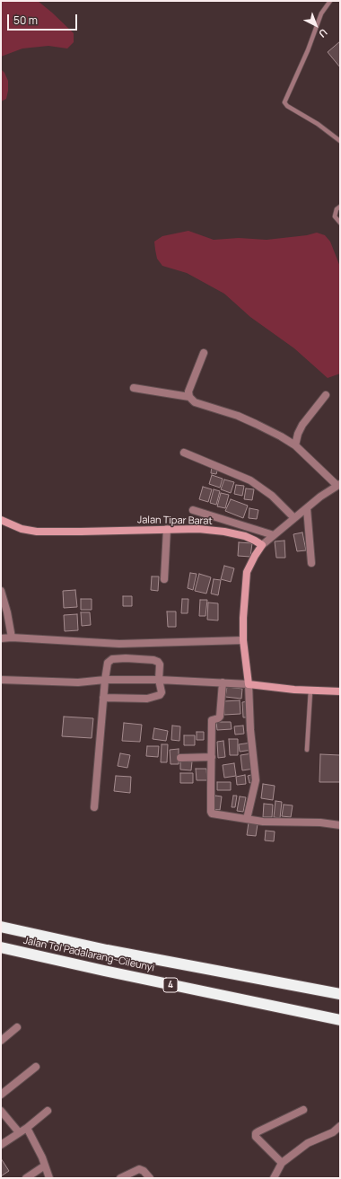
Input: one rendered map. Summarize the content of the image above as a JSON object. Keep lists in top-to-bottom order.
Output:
{
  "streets": {
    "highway": ["Jalan Tol Padalarang–Cileunyi", "4"],
    "street": ["Jalan Tipar Barat"]
  },
  "scale_bar": "50 m",
  "north": "bottom right"
}
